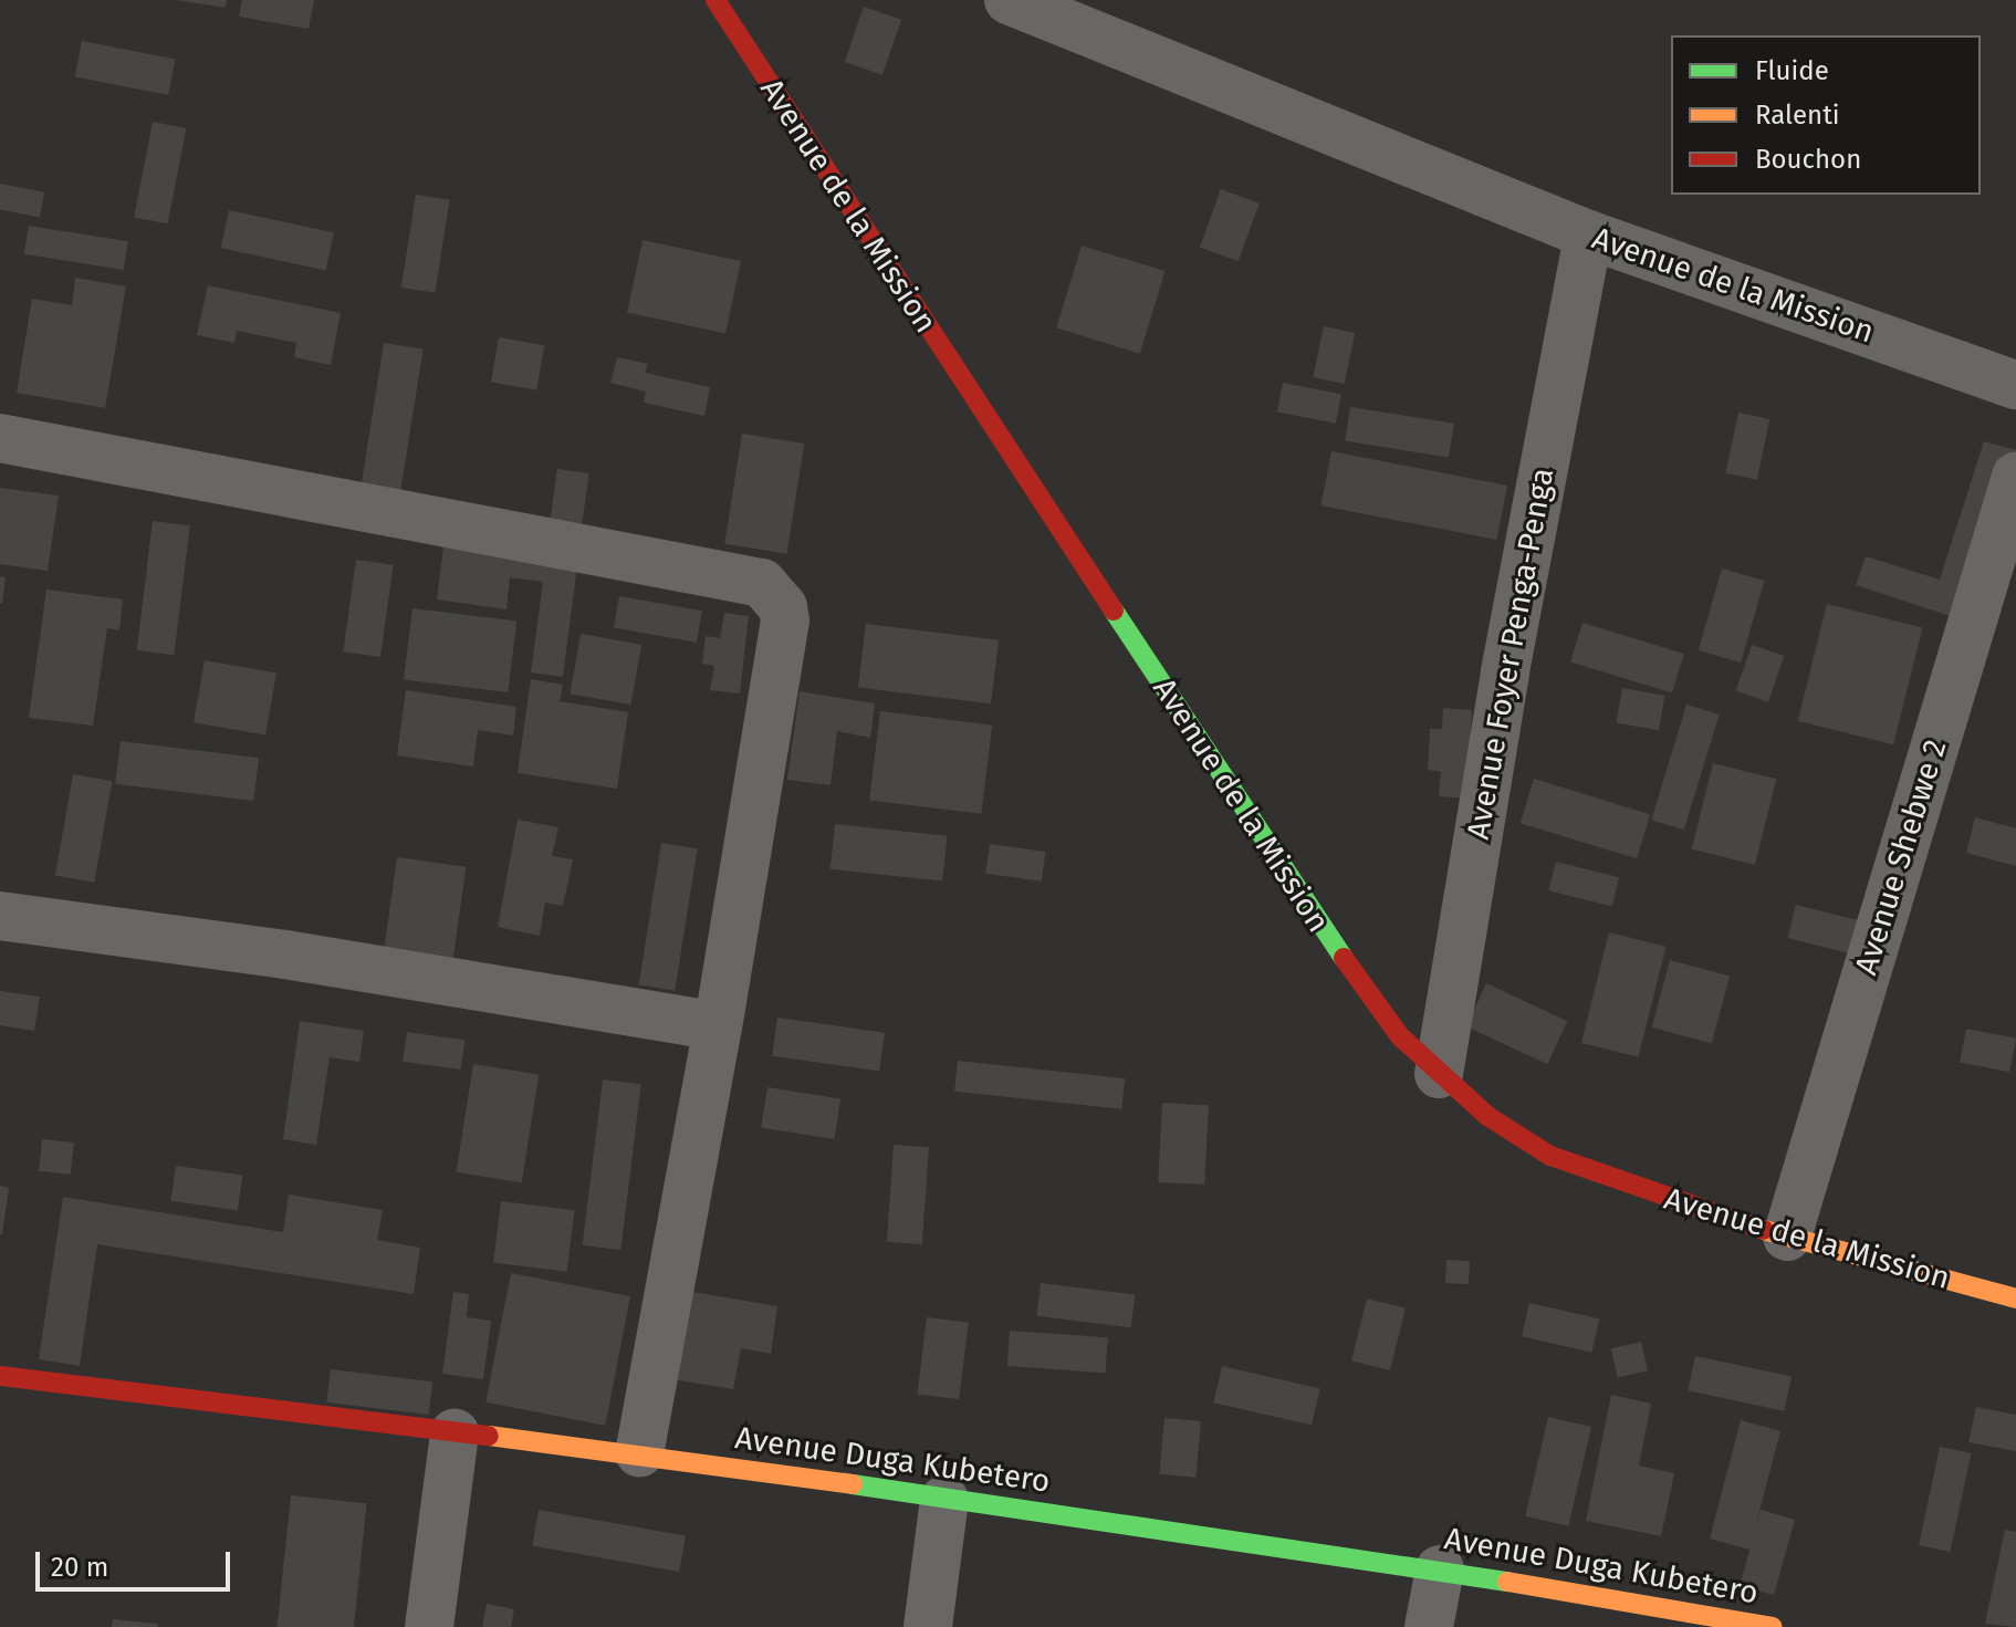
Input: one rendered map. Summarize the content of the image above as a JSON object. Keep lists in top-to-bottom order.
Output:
{
  "streets": {
    "street": [
      "Avenue de la Mission",
      "Avenue Foyer Penga-Penga",
      "Avenue Shebwe 2",
      "Avenue Duga Kubetero"
    ]
  },
  "crossings": [
    ["Avenue de la Mission", "Avenue Foyer Penga-Penga"],
    ["Avenue de la Mission", "Avenue Shebwe 2"]
  ],
  "legend": ["Fluide", "Ralenti", "Bouchon"],
  "scale_bar": "20 m"
}
